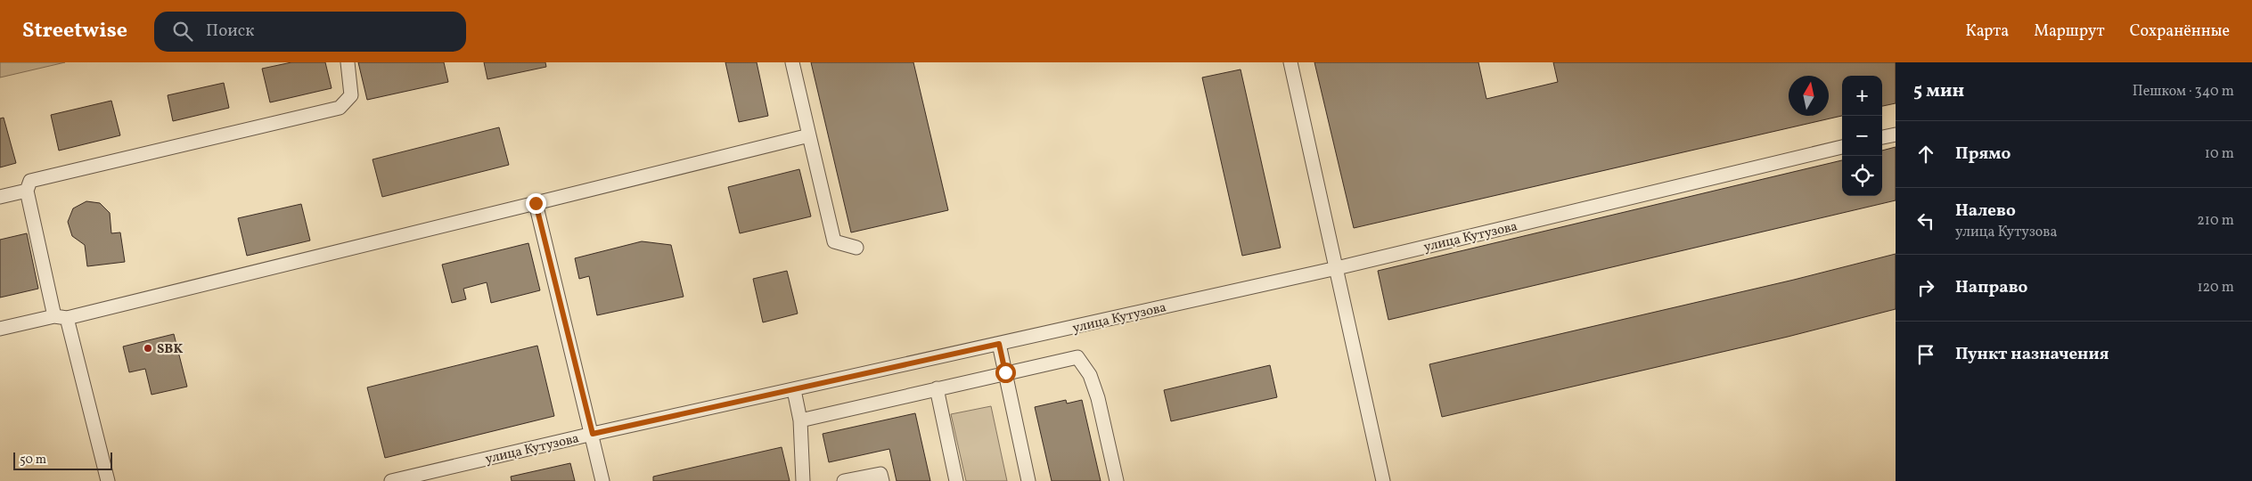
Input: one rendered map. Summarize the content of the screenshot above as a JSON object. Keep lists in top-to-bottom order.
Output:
{
  "streets": {
    "street": ["улица Кутузова"]
  },
  "places": ["SBK"],
  "scale_bar": "50 m",
  "north": "top",
  "page": {
    "header": "Streetwise",
    "search": "Поиск",
    "nav": ["Карта", "Маршрут", "Сохранённые"],
    "heading": ["5 мин", "Пешком · 340 m"],
    "map_buttons": ["+", "−"],
    "list": [
      ["Прямо", "10 m"],
      ["Налево", "улица Кутузова", "210 m"],
      ["Направо", "120 m"],
      "Пункт назначения"
    ],
    "scale": "50 m"
  }
}
